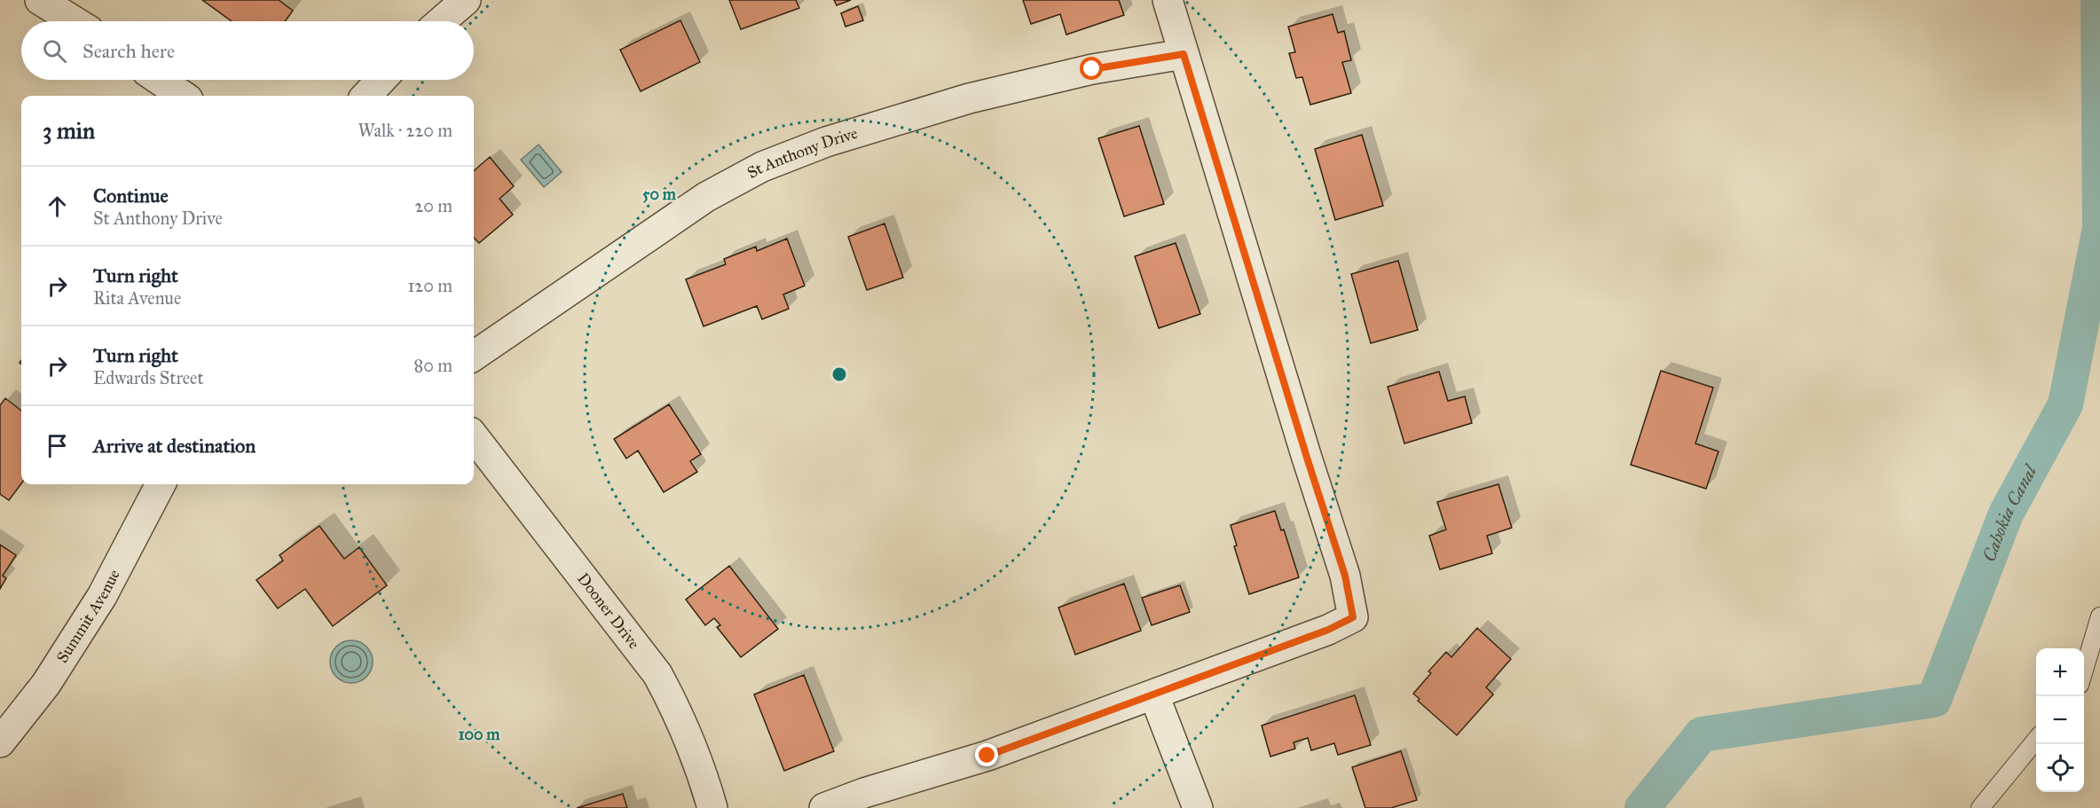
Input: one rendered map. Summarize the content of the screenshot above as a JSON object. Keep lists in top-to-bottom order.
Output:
{
  "streets": {
    "street": ["St Anthony Drive", "Dooner Drive", "Summit Avenue"]
  },
  "water": ["Cahokia Canal"],
  "page": {
    "search": "Search here",
    "heading": ["3 min", "Walk · 220 m"],
    "list": [
      ["Continue", "St Anthony Drive", "20 m"],
      ["Turn right", "Rita Avenue", "120 m"],
      ["Turn right", "Edwards Street", "80 m"],
      "Arrive at destination"
    ],
    "map_buttons": ["+", "−"]
  },
  "rings": ["50 m", "100 m"]
}
